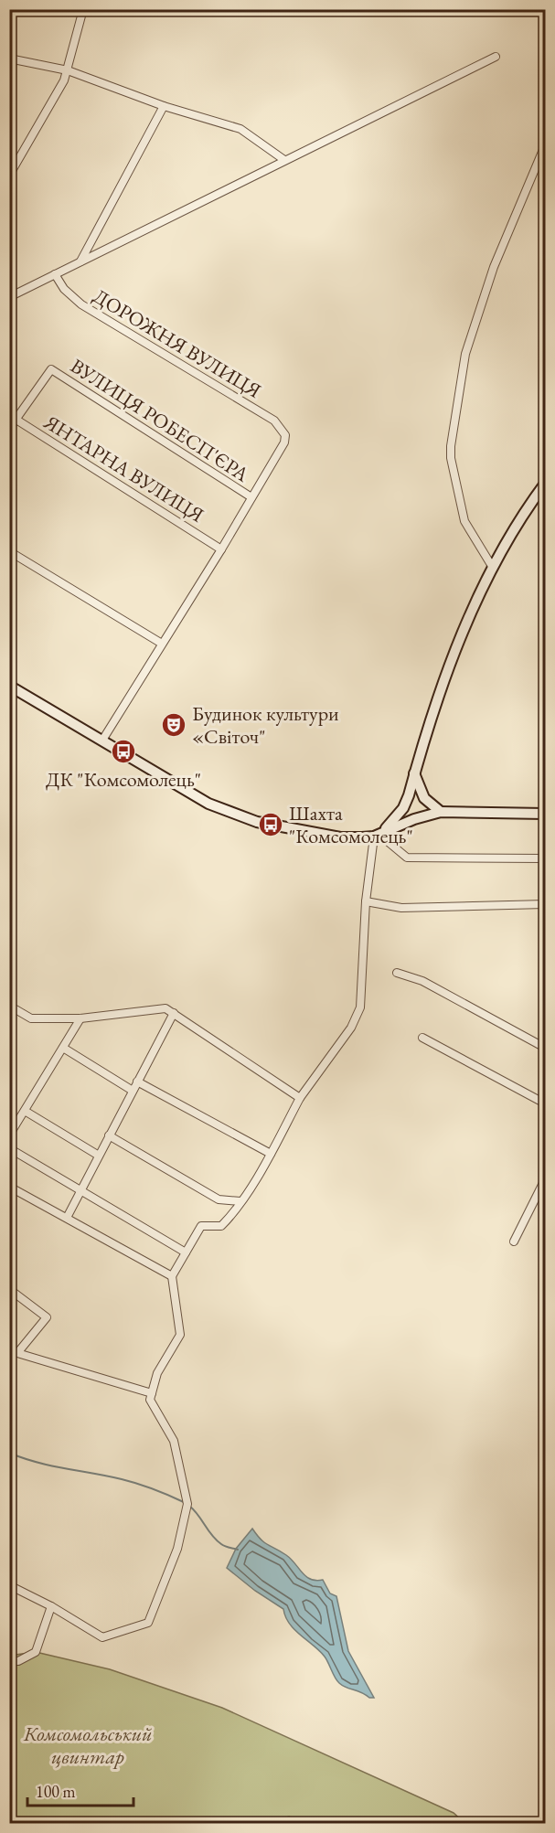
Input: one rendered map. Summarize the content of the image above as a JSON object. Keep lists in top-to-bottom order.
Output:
{
  "streets": {
    "street": ["ДОРОЖНЯ ВУЛИЦЯ", "ВУЛИЦЯ РОБЕСП'ЄРА", "ЯНТАРНА ВУЛИЦЯ"]
  },
  "crossings": [
    ["ДОРОЖНЯ ВУЛИЦЯ", "ВУЛИЦЯ РОБЕСП'ЄРА"],
    ["ВУЛИЦЯ РОБЕСП'ЄРА", "ЯНТАРНА ВУЛИЦЯ"]
  ],
  "parks": ["Комсомольський цвинтар"],
  "places": {
    "theatre": ["Будинок культури «Світоч\""],
    "bus stop": ["ДК \"Комсомолець\"", "Шахта \"Комсомолець\""]
  },
  "scale_bar": "100 m"
}
